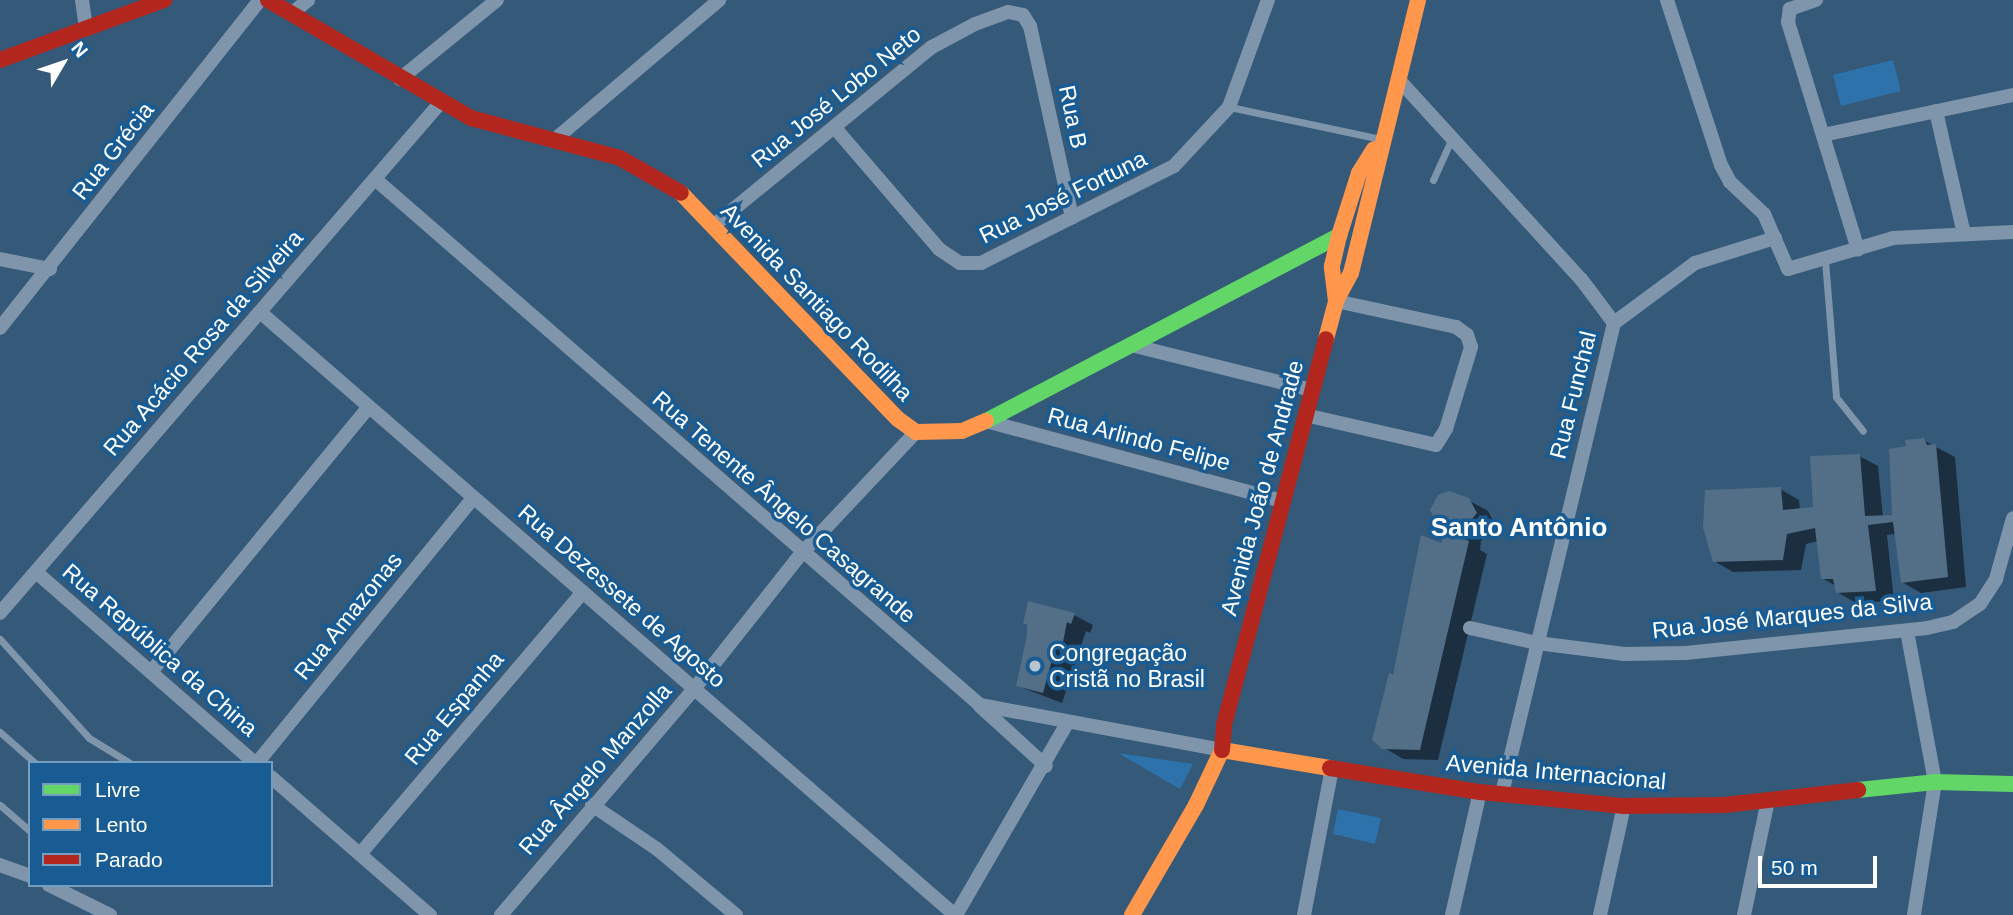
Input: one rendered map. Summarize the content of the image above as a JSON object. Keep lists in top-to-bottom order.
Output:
{
  "streets": {
    "main road": ["Avenida Santiago Rodilha", "Avenida João de Andrade", "Avenida Internacional"],
    "street": [
      "Rua José Lobo Neto",
      "Rua B",
      "Rua Grécia",
      "Rua José Fortuna",
      "Rua Acácio Rosa da Silveira",
      "Rua Funchal",
      "Rua Arlindo Felipe",
      "Rua Tenente Ângelo Casagrande",
      "Rua Dezessete de Agosto",
      "Rua Amazonas",
      "Rua José Marques da Silva",
      "Rua República da China",
      "Rua Espanha",
      "Rua Ângelo Manzolla"
    ]
  },
  "crossings": [
    ["Rua José Lobo Neto", "Rua B"],
    ["Rua José Lobo Neto", "Rua José Fortuna"],
    ["Rua José Lobo Neto", "Avenida Santiago Rodilha"],
    ["Rua B", "Rua José Fortuna"],
    ["Avenida Santiago Rodilha", "Rua Acácio Rosa da Silveira"],
    ["Avenida Santiago Rodilha", "Rua Arlindo Felipe"],
    ["Avenida Santiago Rodilha", "Avenida João de Andrade"],
    ["Avenida Santiago Rodilha", "Rua Ângelo Manzolla"],
    ["Rua Acácio Rosa da Silveira", "Rua Tenente Ângelo Casagrande"],
    ["Rua Acácio Rosa da Silveira", "Rua Dezessete de Agosto"],
    ["Rua Acácio Rosa da Silveira", "Rua República da China"],
    ["Rua Funchal", "Avenida João de Andrade"],
    ["Rua Funchal", "Rua José Marques da Silva"],
    ["Rua Funchal", "Avenida Internacional"],
    ["Rua Arlindo Felipe", "Avenida João de Andrade"],
    ["Avenida João de Andrade", "Rua Tenente Ângelo Casagrande"],
    ["Avenida João de Andrade", "Avenida Internacional"],
    ["Rua Tenente Ângelo Casagrande", "Rua Ângelo Manzolla"],
    ["Rua Tenente Ângelo Casagrande", "Avenida Internacional"],
    ["Rua Dezessete de Agosto", "Rua Amazonas"],
    ["Rua Dezessete de Agosto", "Rua Espanha"],
    ["Rua Dezessete de Agosto", "Rua Ângelo Manzolla"]
  ],
  "districts": ["Santo Antônio"],
  "places": ["Congregação Cristã no Brasil"],
  "legend": ["Livre", "Lento", "Parado"],
  "scale_bar": "50 m",
  "north": "top right"
}
